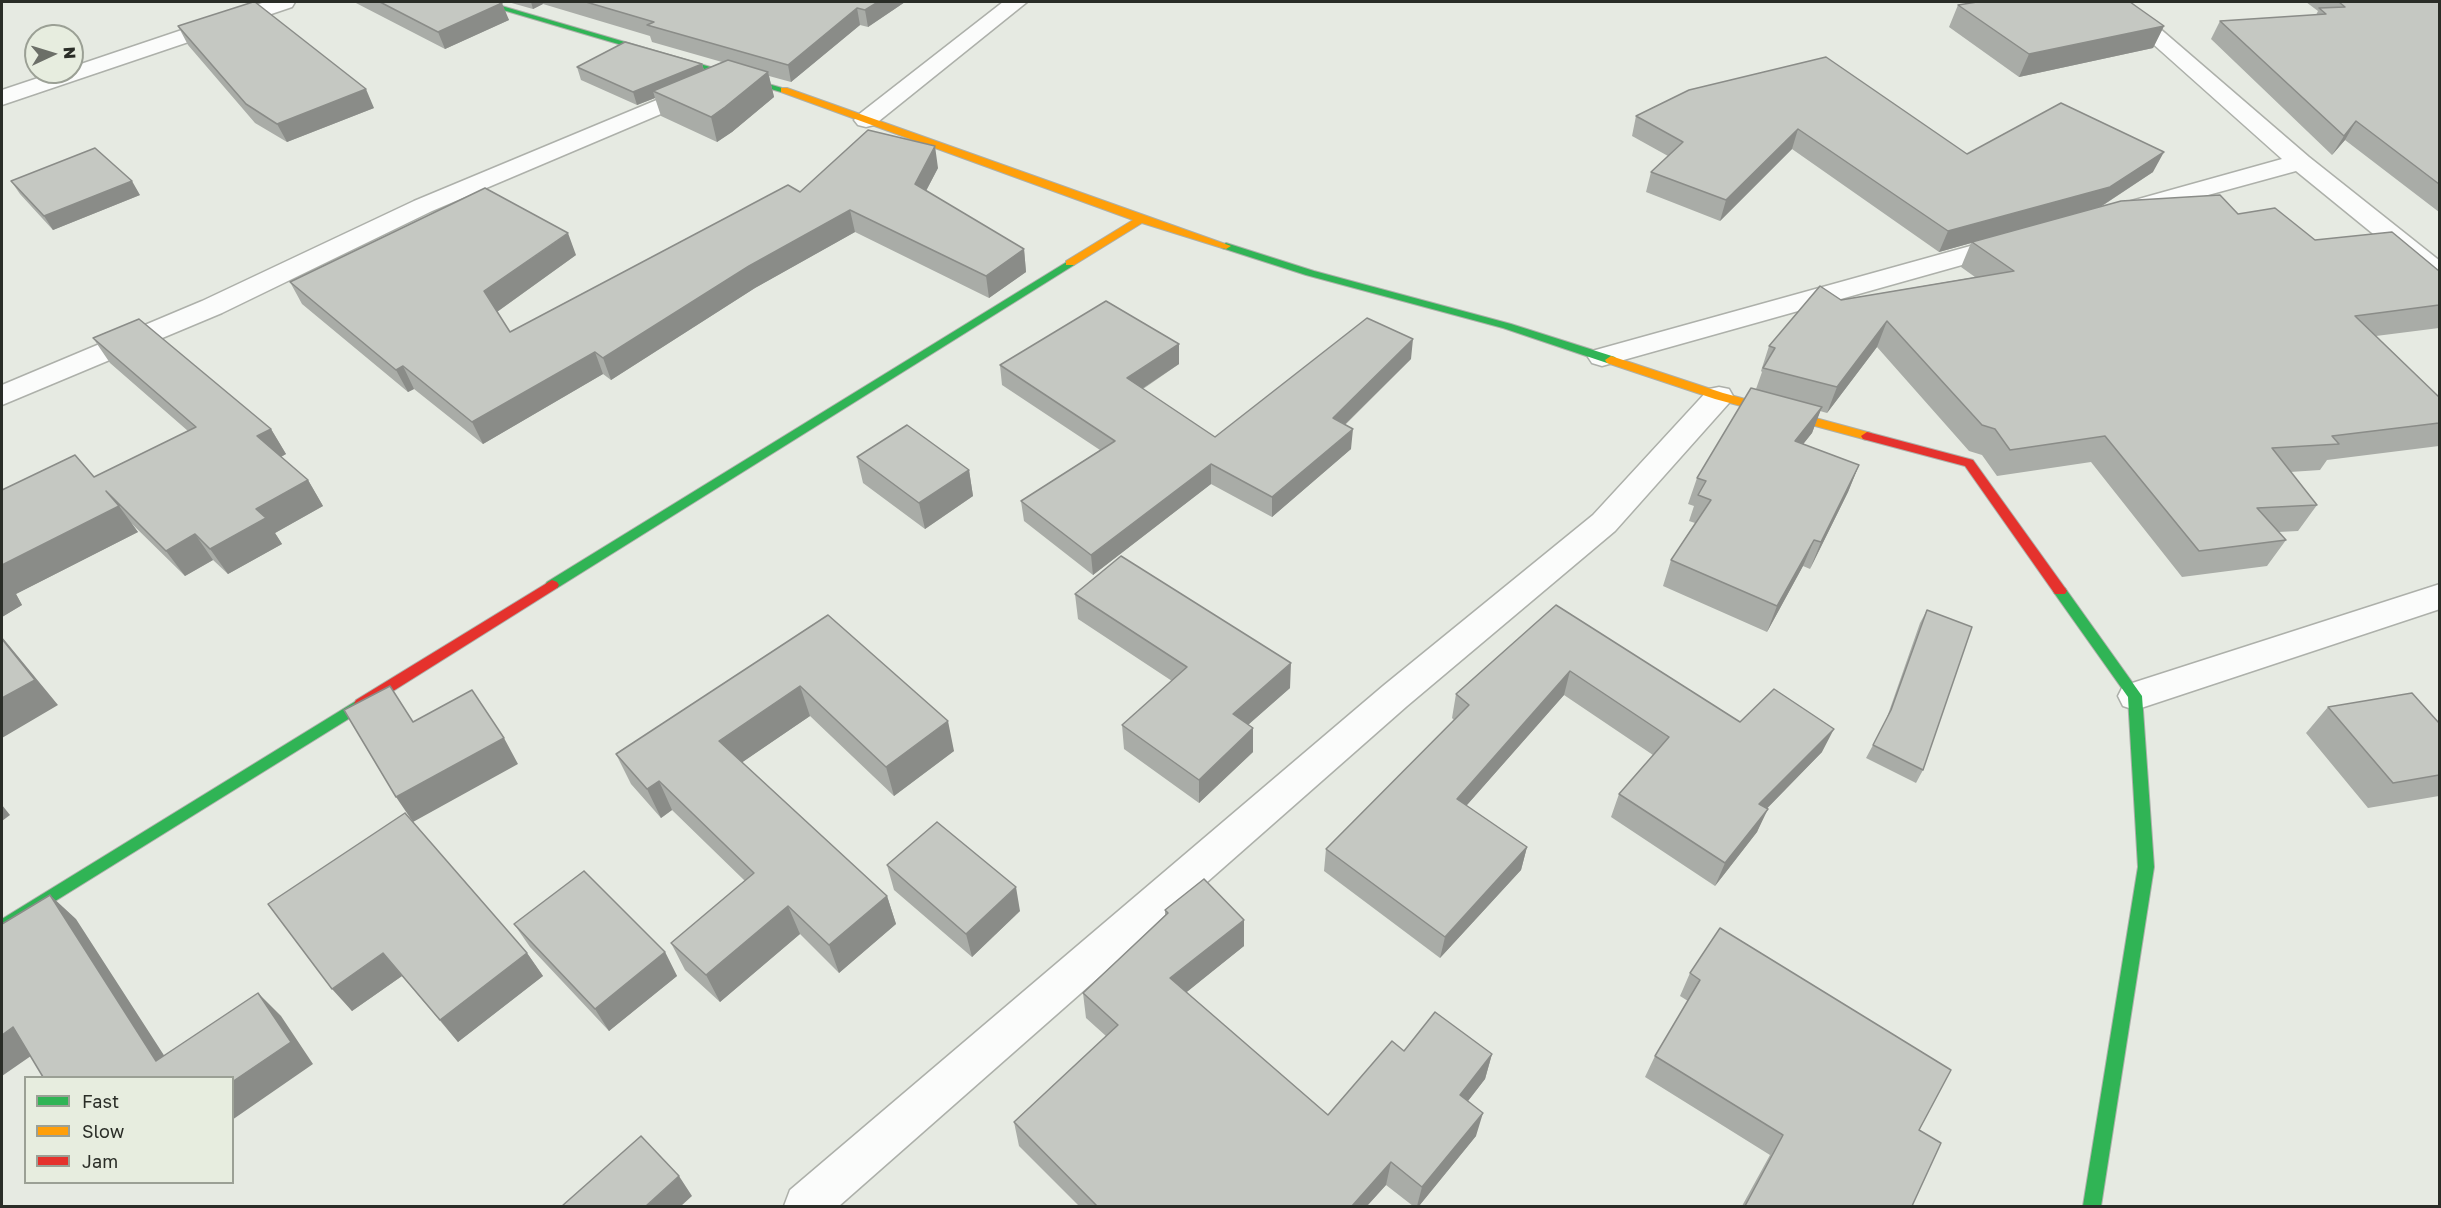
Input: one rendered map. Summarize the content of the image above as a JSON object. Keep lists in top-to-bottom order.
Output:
{
  "legend": ["Fast", "Slow", "Jam"],
  "north": "right"
}
